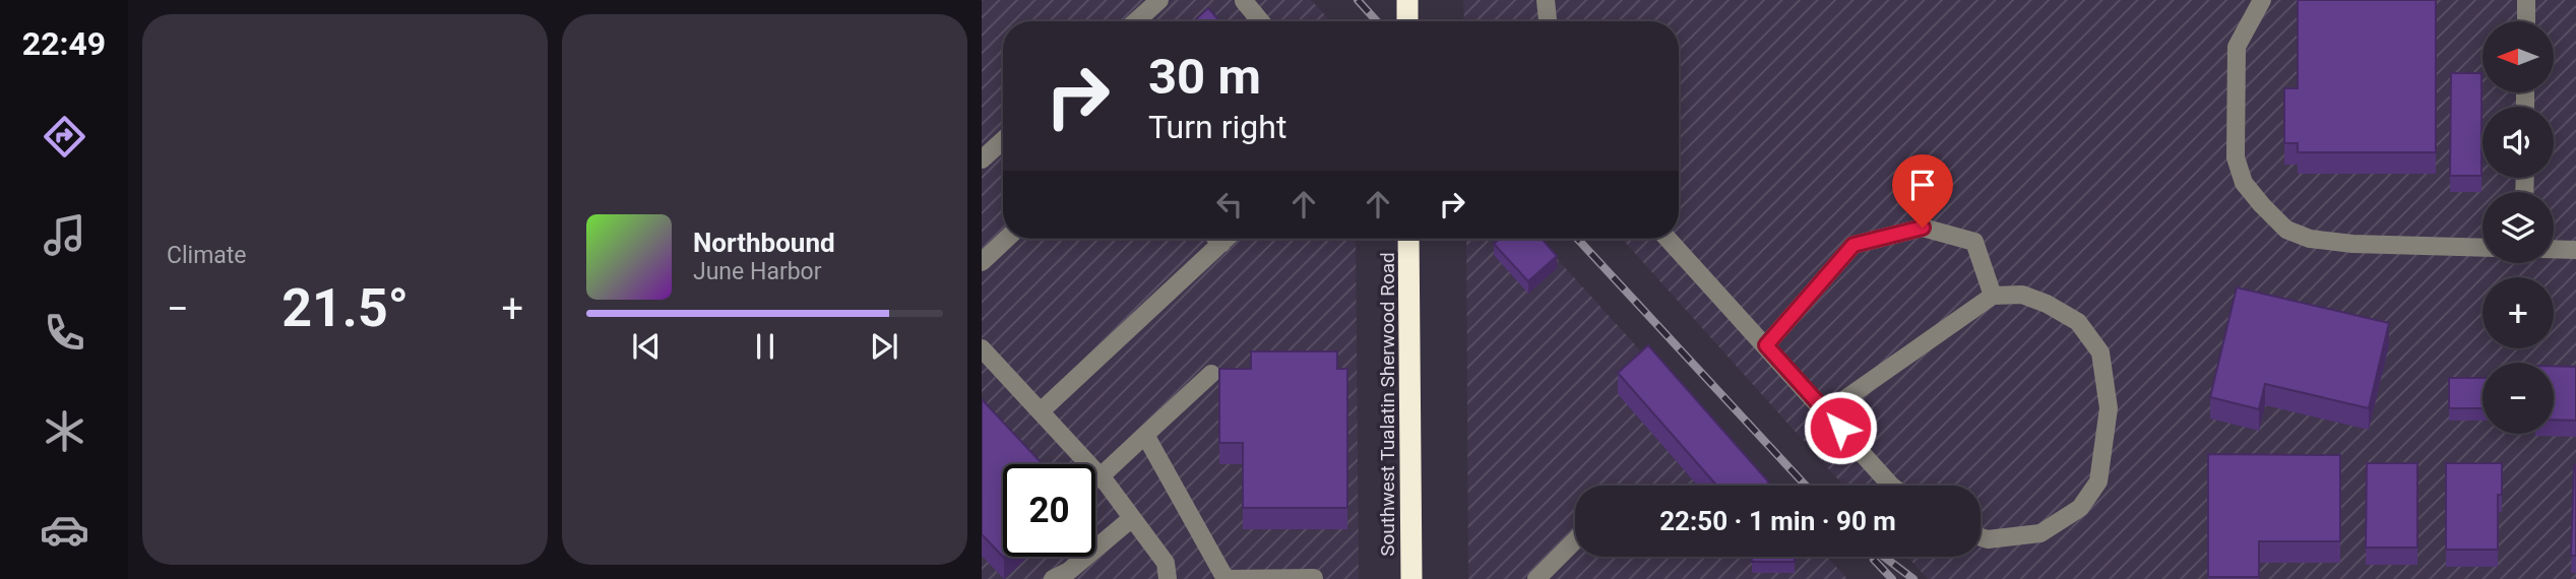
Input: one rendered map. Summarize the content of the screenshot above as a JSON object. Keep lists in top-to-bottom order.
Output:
{
  "streets": {
    "highway": ["Southwest Tualatin Sherwood Road"]
  },
  "north": "left",
  "page": {
    "tabs": "22:49",
    "tile": "Climate",
    "map_buttons": ["+", "−"],
    "turn": ["30 m", "Turn right"],
    "song": ["Northbound", "June Harbor"],
    "heat": ["−", "21.5°", "+"],
    "limit": "20",
    "trip": "22:50 · 1 min · 90 m"
  }
}
